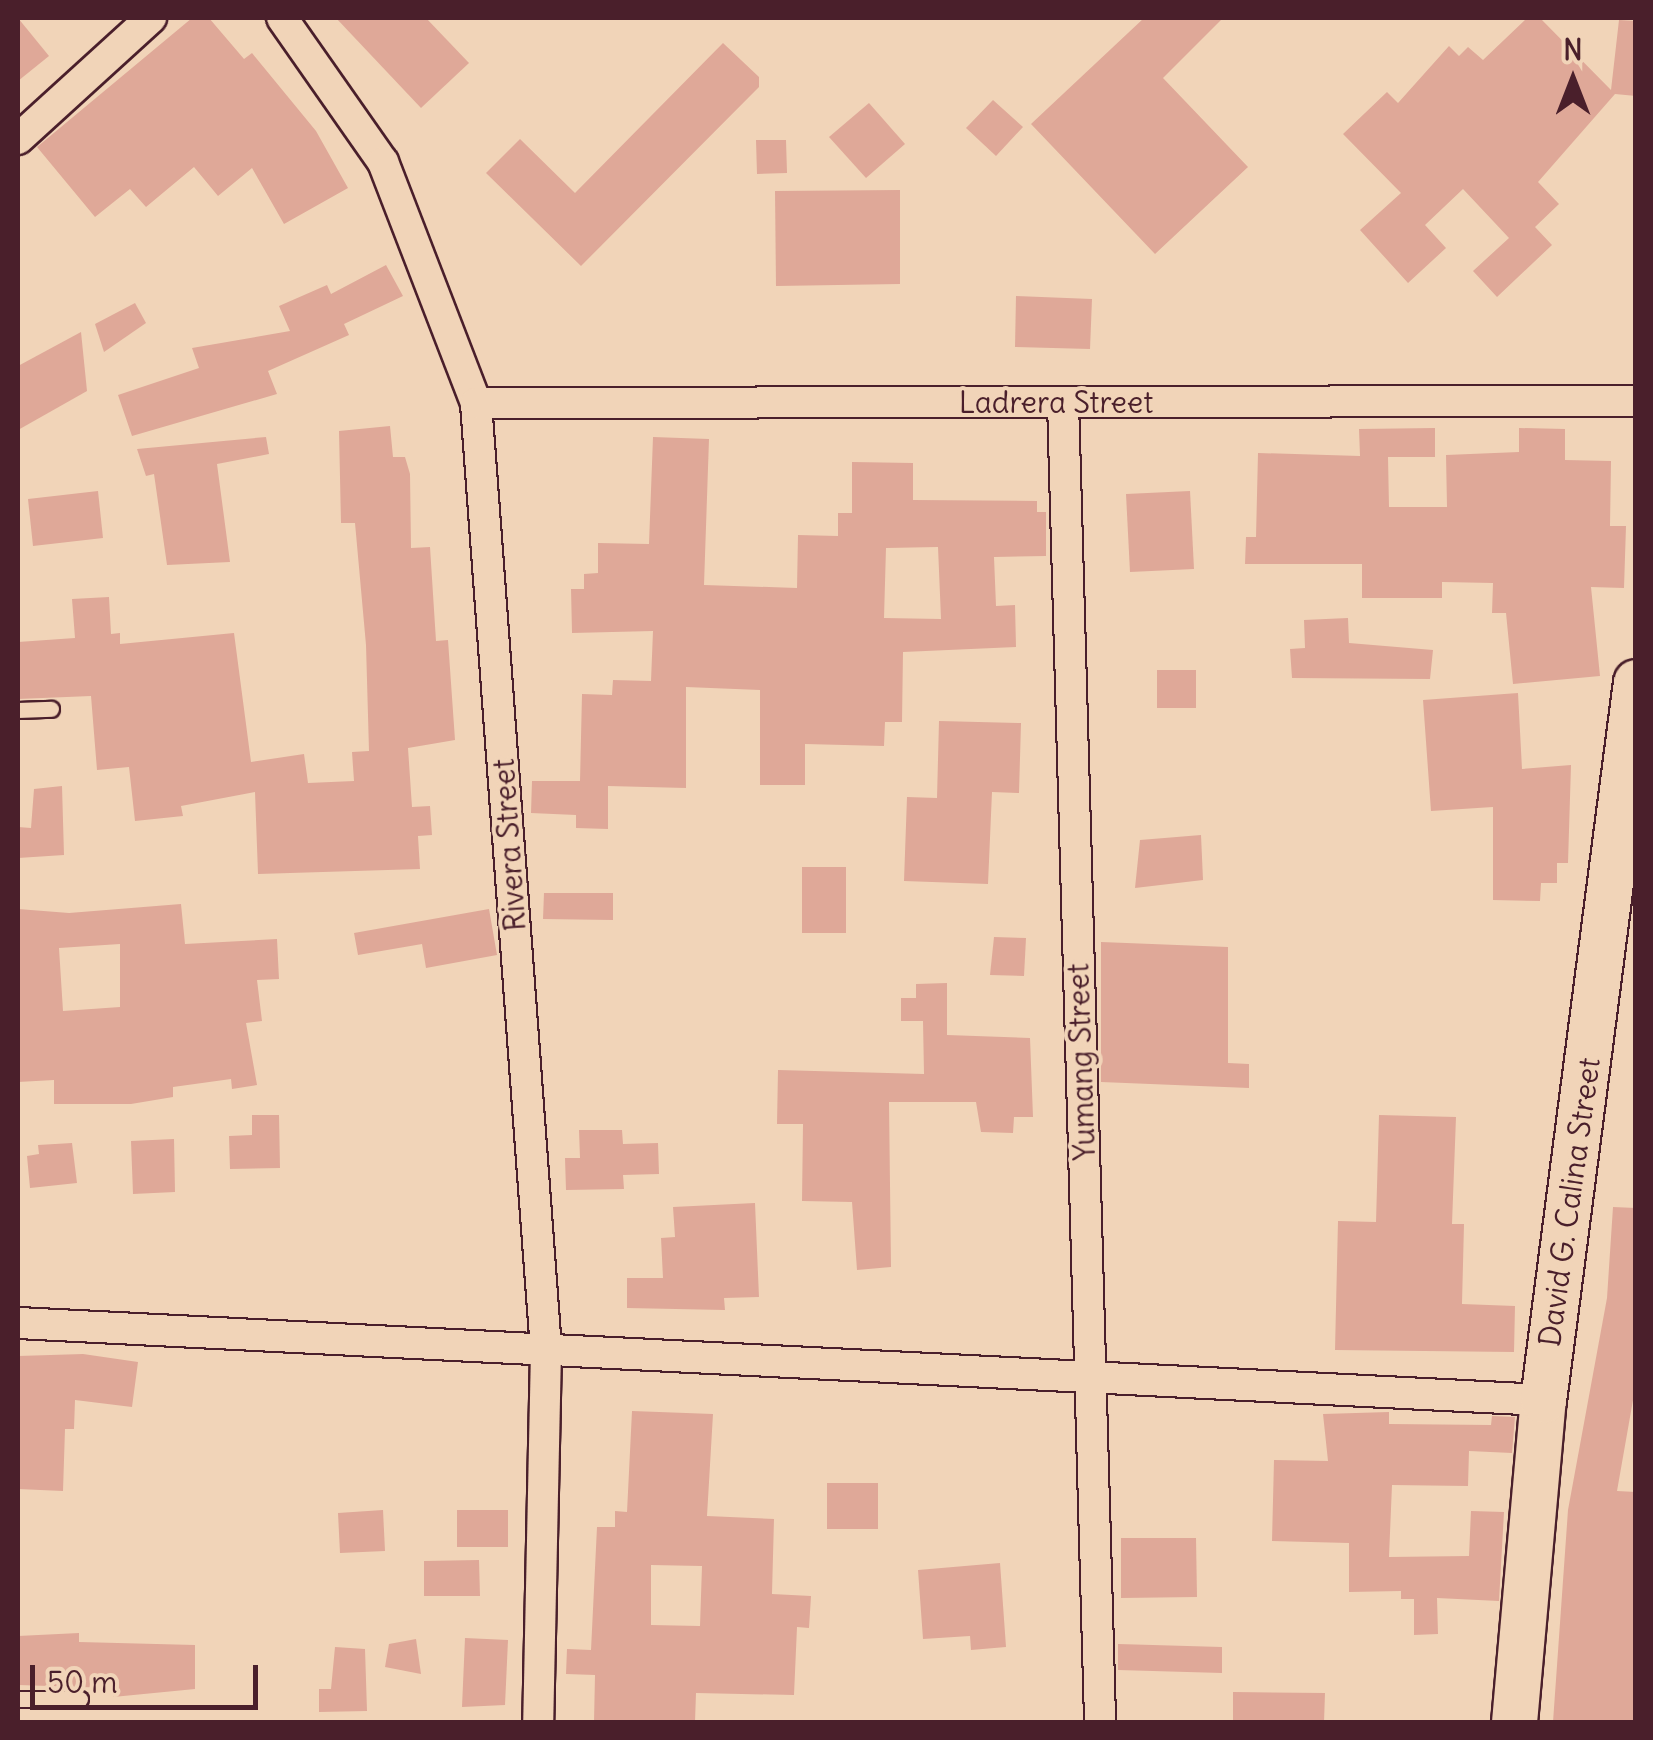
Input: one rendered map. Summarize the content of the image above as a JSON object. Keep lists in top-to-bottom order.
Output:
{
  "streets": {
    "street": [
      "Ladrera Street",
      "Rivera Street",
      "Yumang Street",
      "David G. Calina Street"
    ]
  },
  "crossings": [
    ["Ladrera Street", "Rivera Street"],
    ["Ladrera Street", "Yumang Street"]
  ],
  "scale_bar": "50 m",
  "north": "top"
}
